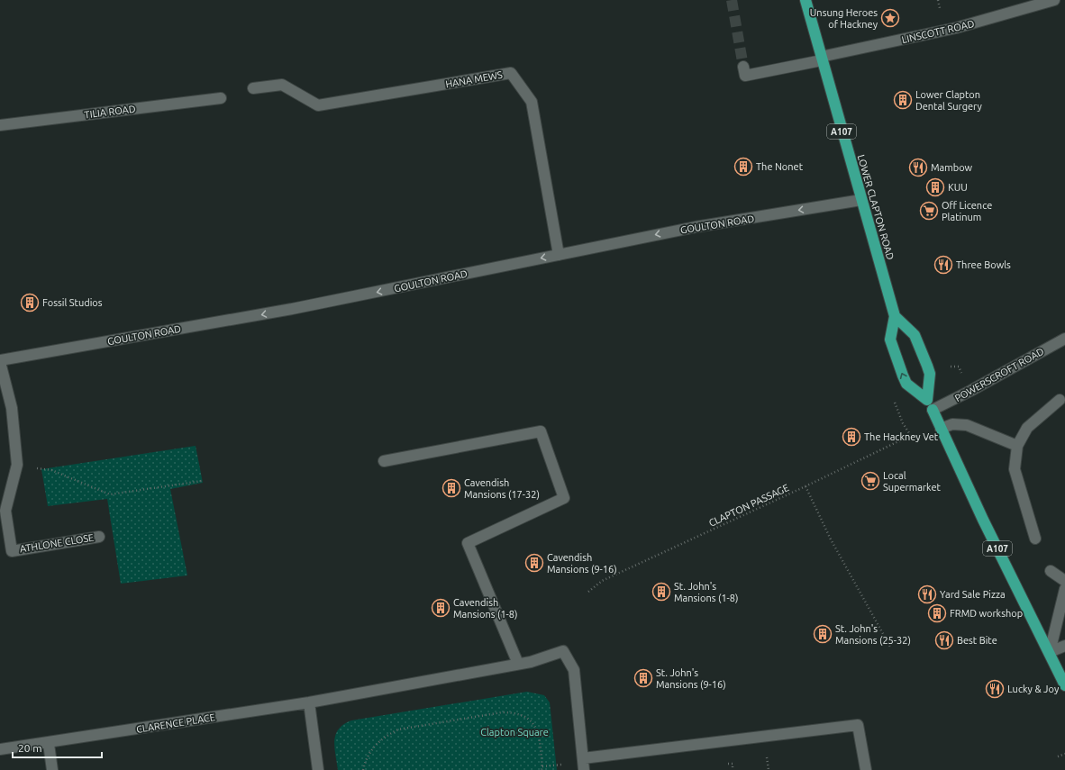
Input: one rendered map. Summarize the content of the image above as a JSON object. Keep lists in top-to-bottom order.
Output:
{
  "streets": {
    "highway": ["A107", "LOWER CLAPTON ROAD"],
    "street": [
      "LINSCOTT ROAD",
      "HANA MEWS",
      "TILIA ROAD",
      "GOULTON ROAD",
      "POWERSCROFT ROAD",
      "ATHLONE CLOSE",
      "CLARENCE PLACE"
    ],
    "path": ["CLAPTON PASSAGE"]
  },
  "crossings": [
    ["LINSCOTT ROAD", "LOWER CLAPTON ROAD"],
    ["HANA MEWS", "GOULTON ROAD"],
    ["A107", "POWERSCROFT ROAD"],
    ["LOWER CLAPTON ROAD", "GOULTON ROAD"],
    ["GOULTON ROAD", "ATHLONE CLOSE"]
  ],
  "one_way": ["GOULTON ROAD"],
  "parks": ["Clapton Square"],
  "places": {
    "place": ["Unsung Heroes of Hackney"],
    "building": [
      "Lower Clapton Dental Surgery",
      "The Nonet",
      "KUU",
      "Fossil Studios",
      "The Hackney Vet",
      "Cavendish Mansions (17-32)",
      "Cavendish Mansions (9-16)",
      "St. John's Mansions (1-8)",
      "Cavendish Mansions (1-8)",
      "FRMD workshop",
      "St. John's Mansions (25-32)",
      "St. John's Mansions (9-16)"
    ],
    "restaurant": [
      "Mambow",
      "Three Bowls",
      "Yard Sale Pizza",
      "Best Bite",
      "Lucky & Joy"
    ],
    "supermarket": ["Off Licence Platinum", "Local Supermarket"]
  },
  "scale_bar": "20 m"
}
